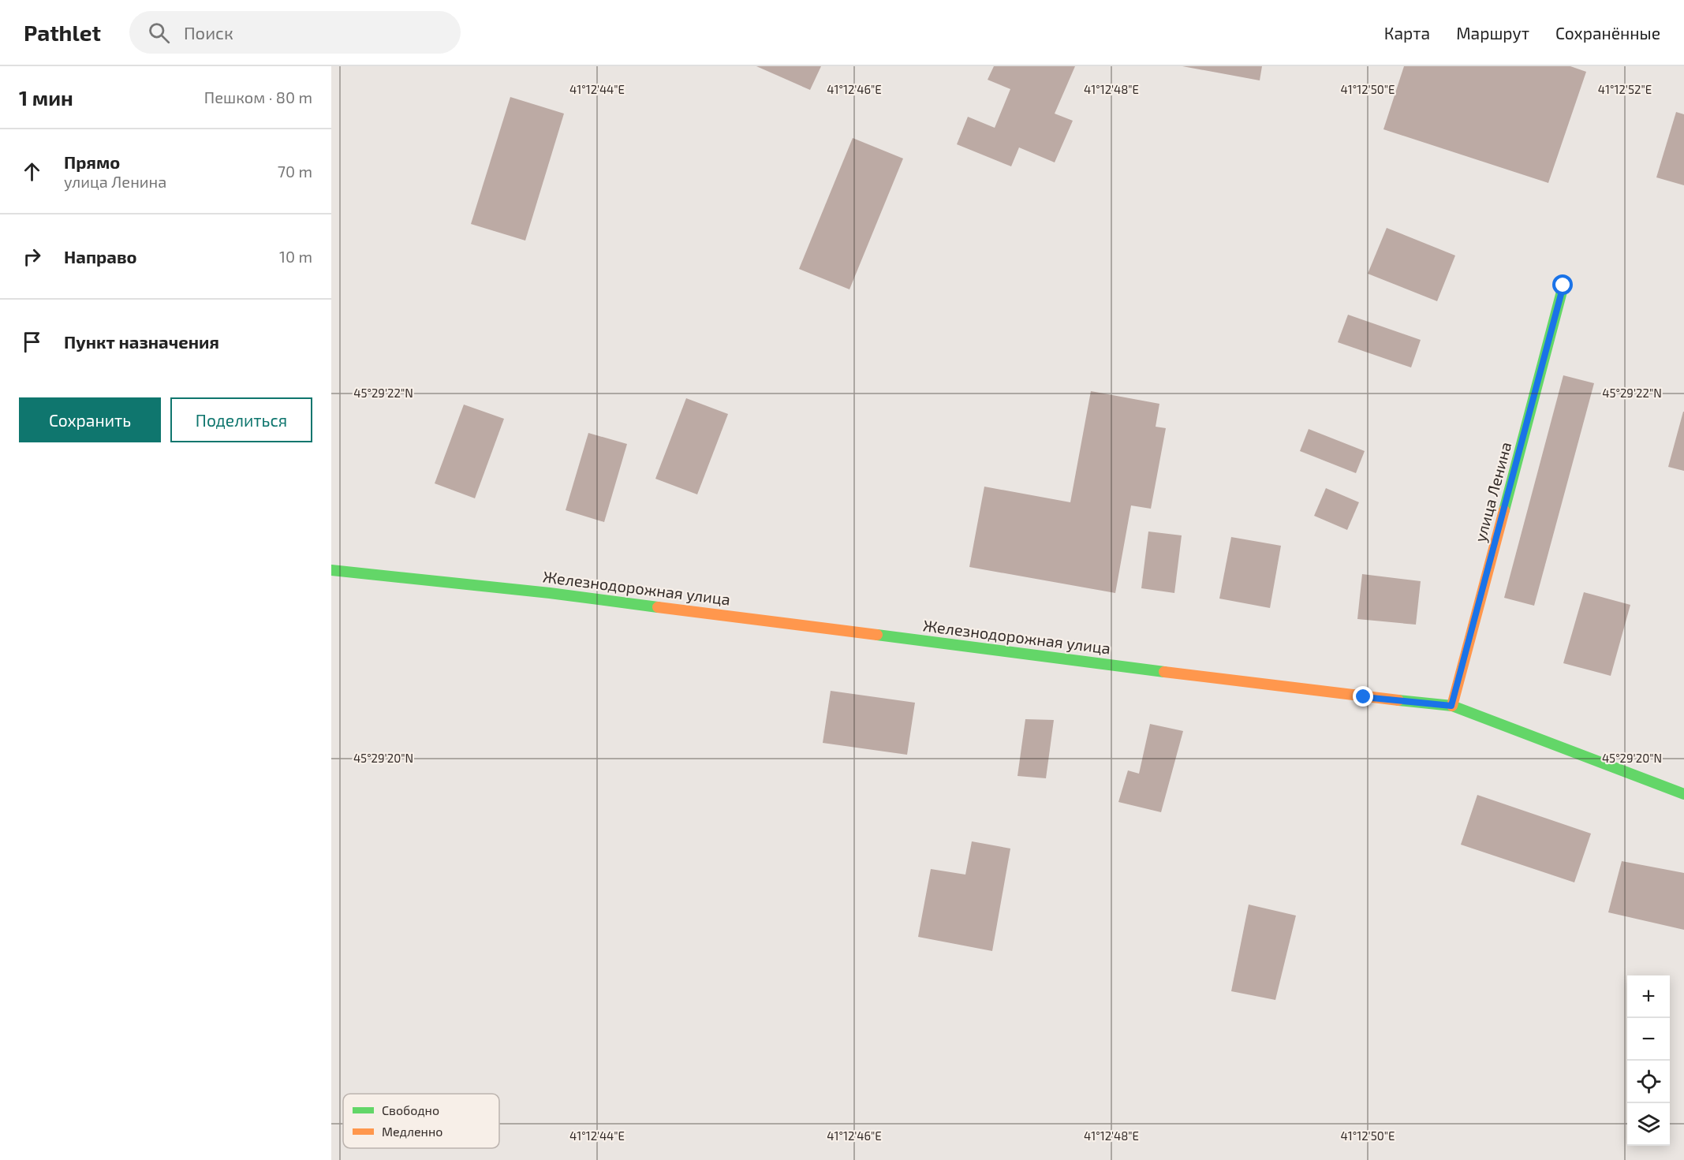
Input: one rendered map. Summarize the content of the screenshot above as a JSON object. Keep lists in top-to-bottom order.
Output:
{
  "streets": {
    "street": ["улица Ленина", "Железнодорожная улица"]
  },
  "crossings": [
    ["улица Ленина", "Железнодорожная улица"]
  ],
  "legend": ["Свободно", "Медленно"],
  "page": {
    "header": "Pathlet",
    "search": "Поиск",
    "nav": ["Карта", "Маршрут", "Сохранённые"],
    "heading": ["1 мин", "Пешком · 80 m"],
    "list": [
      ["Прямо", "улица Ленина", "70 m"],
      ["Направо", "10 m"],
      "Пункт назначения"
    ],
    "buttons": ["Сохранить", "Поделиться"],
    "map_buttons": ["+", "−"]
  },
  "coordinates": [
    "41°12'44\"E",
    "41°12'46\"E",
    "41°12'48\"E",
    "41°12'50\"E",
    "41°12'52\"E",
    "45°29'22\"N",
    "45°29'20\"N"
  ]
}
